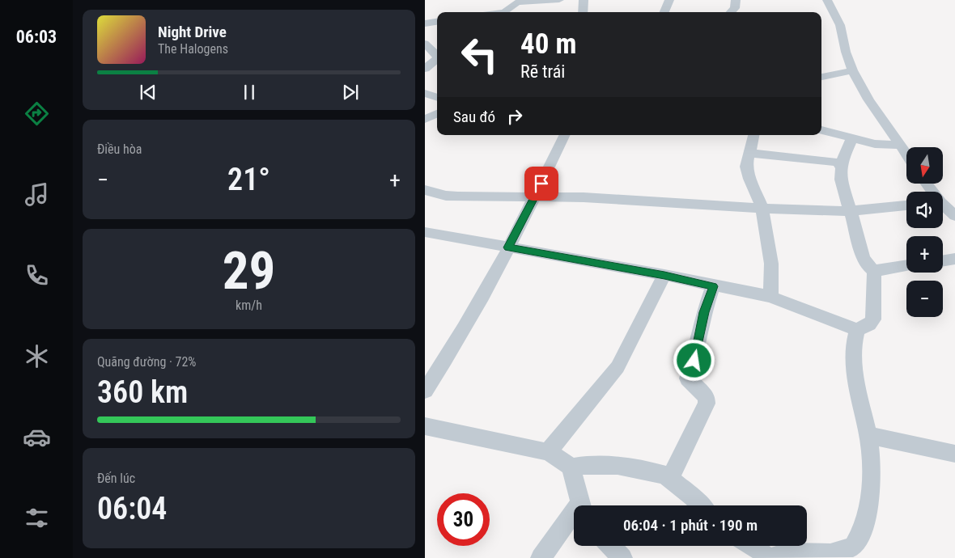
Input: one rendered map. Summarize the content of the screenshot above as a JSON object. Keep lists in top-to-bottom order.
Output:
{
  "north": "bottom",
  "page": {
    "tabs": "06:03",
    "turn": ["40 m", "Rẽ trái"],
    "song": ["Night Drive", "The Halogens"],
    "then": "Sau đó",
    "tile": [
      "Điều hòa",
      ["29", "km/h"],
      ["Quãng đường · 72%", "360 km"],
      ["Đến lúc", "06:04"]
    ],
    "map_buttons": ["+", "−"],
    "heat": ["−", "21°", "+"],
    "limit": "30",
    "trip": "06:04 · 1 phút · 190 m"
  }
}
